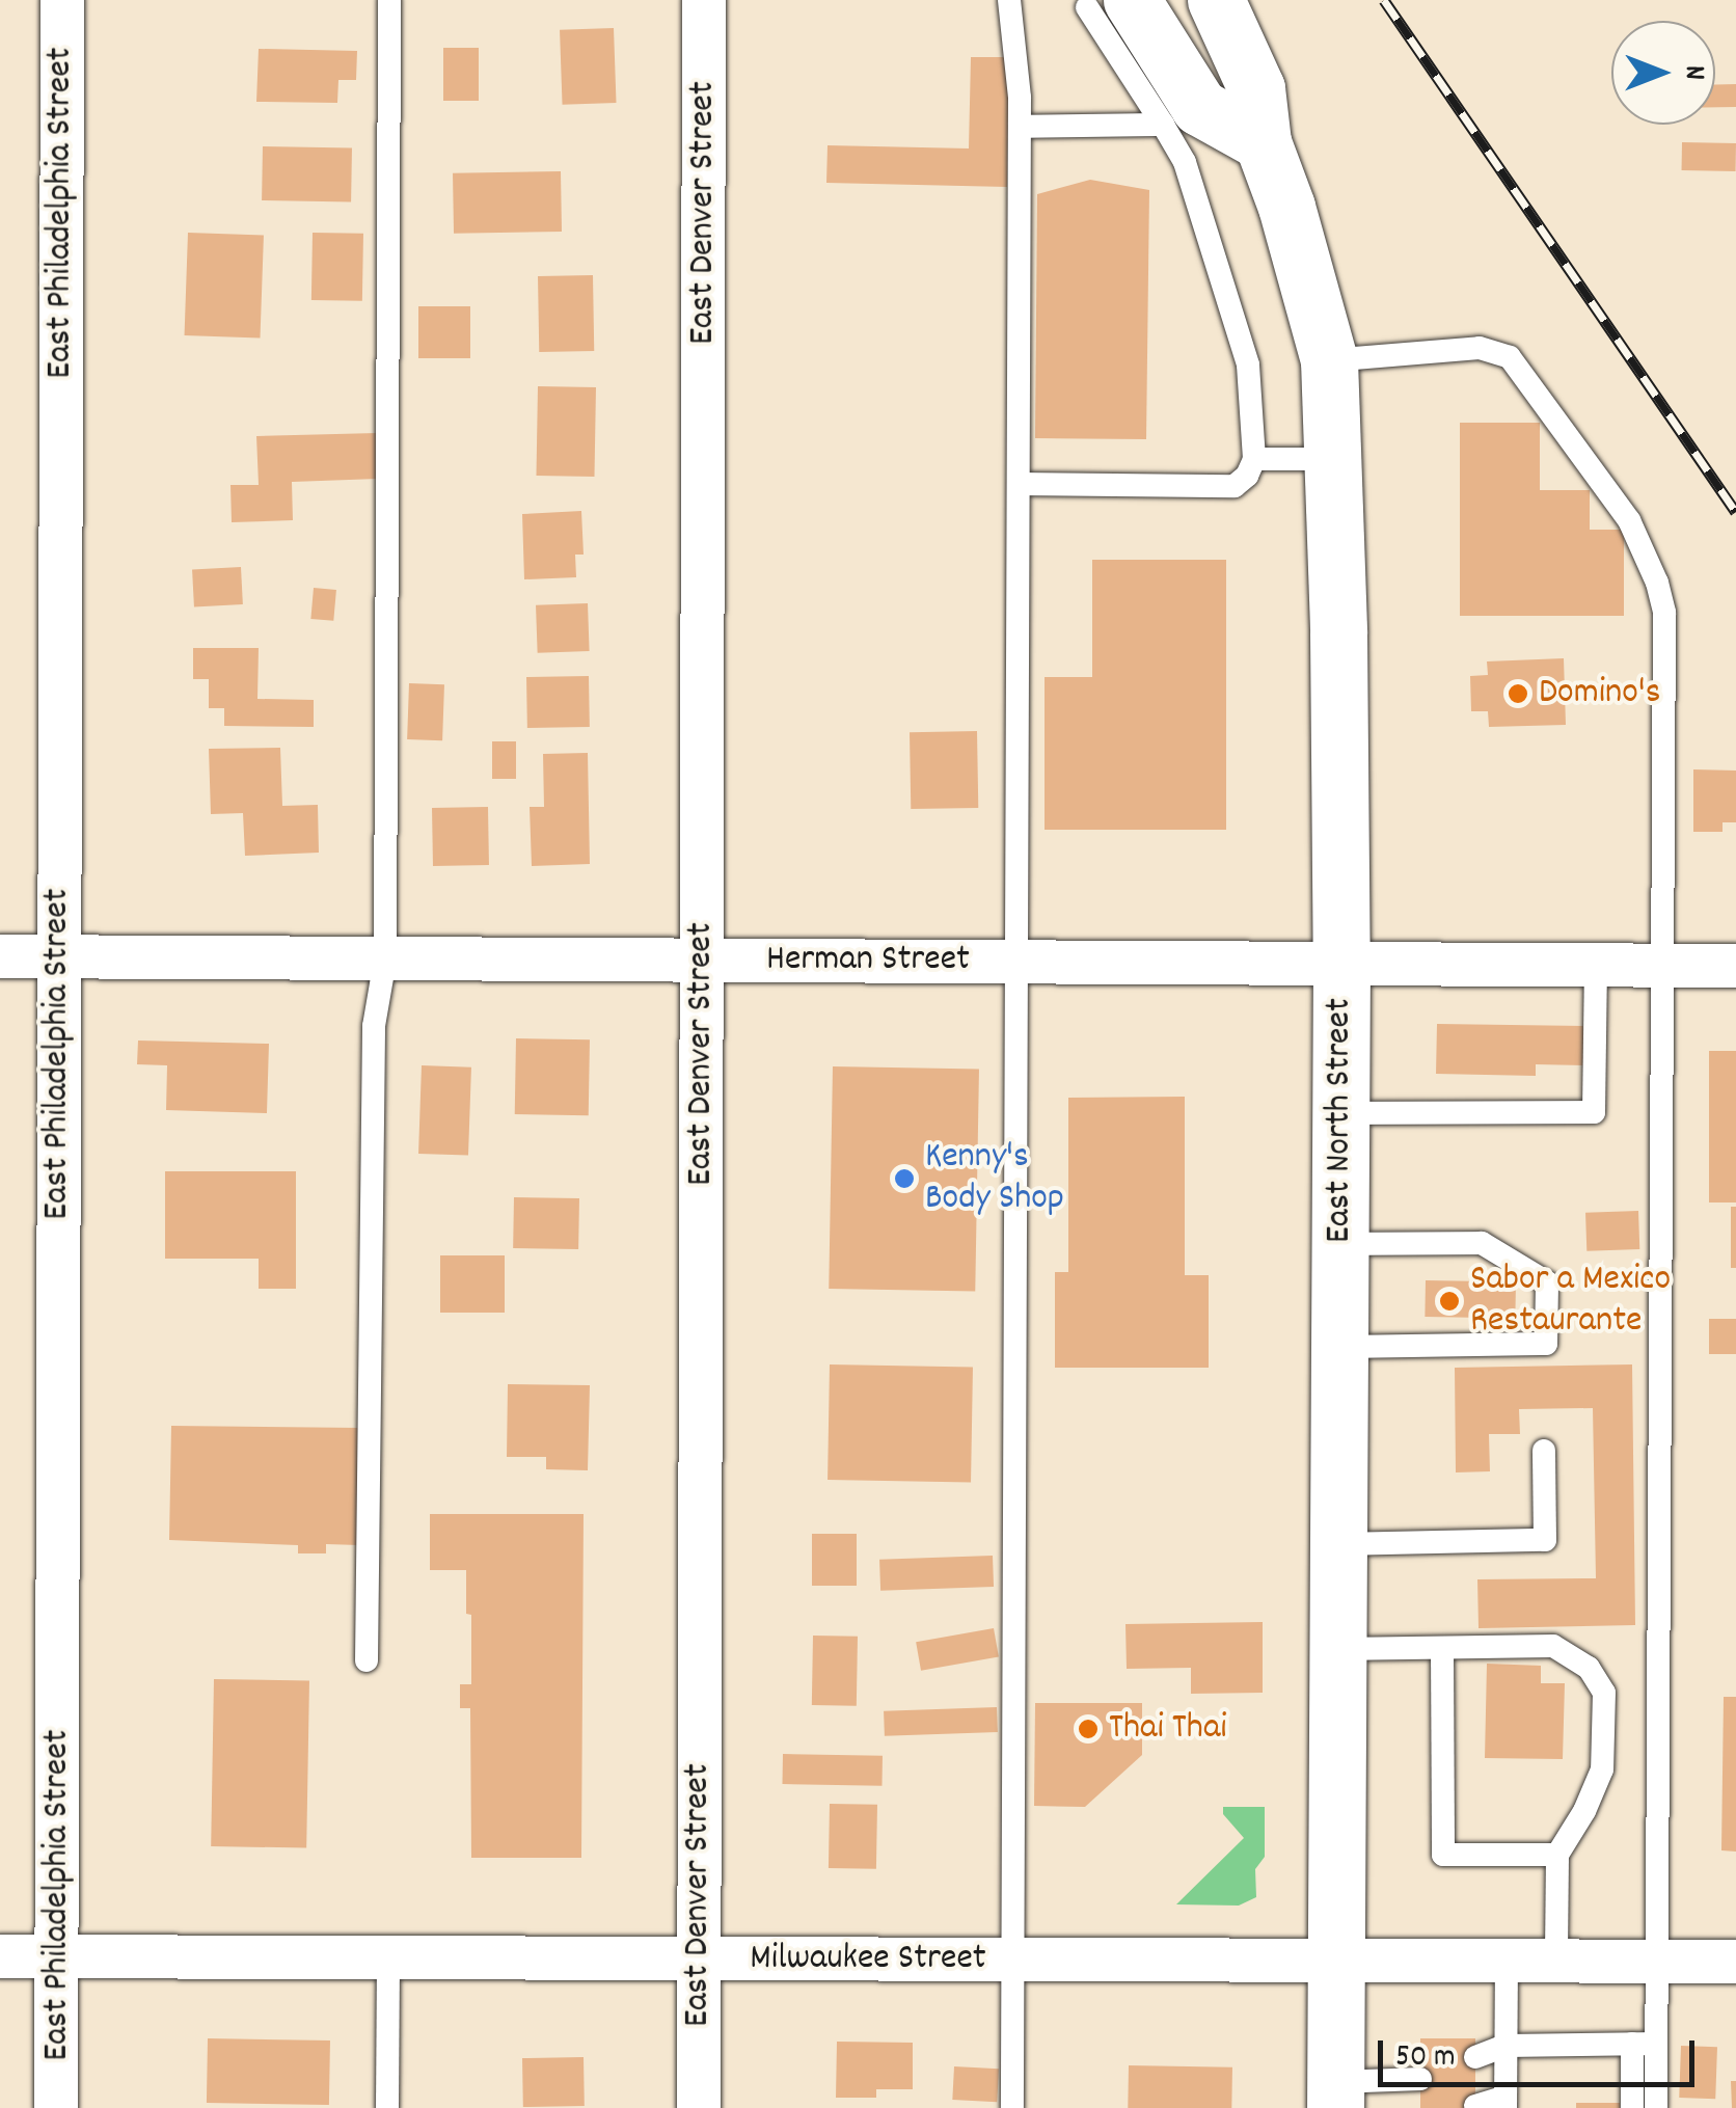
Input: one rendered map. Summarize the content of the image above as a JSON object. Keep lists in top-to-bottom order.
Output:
{
  "streets": {
    "main road": ["East North Street"],
    "street": [
      "East Philadelphia Street",
      "East Denver Street",
      "Herman Street",
      "Milwaukee Street"
    ]
  },
  "crossings": [
    ["East Philadelphia Street", "Herman Street"],
    ["East Philadelphia Street", "Milwaukee Street"],
    ["East Denver Street", "Herman Street"],
    ["East Denver Street", "Milwaukee Street"],
    ["Herman Street", "East North Street"],
    ["East North Street", "Milwaukee Street"]
  ],
  "places": [
    "Domino's",
    "Kenny's Body Shop",
    "Sabor a Mexico Restaurante",
    "Thai Thai"
  ],
  "scale_bar": "50 m",
  "north": "right"
}
